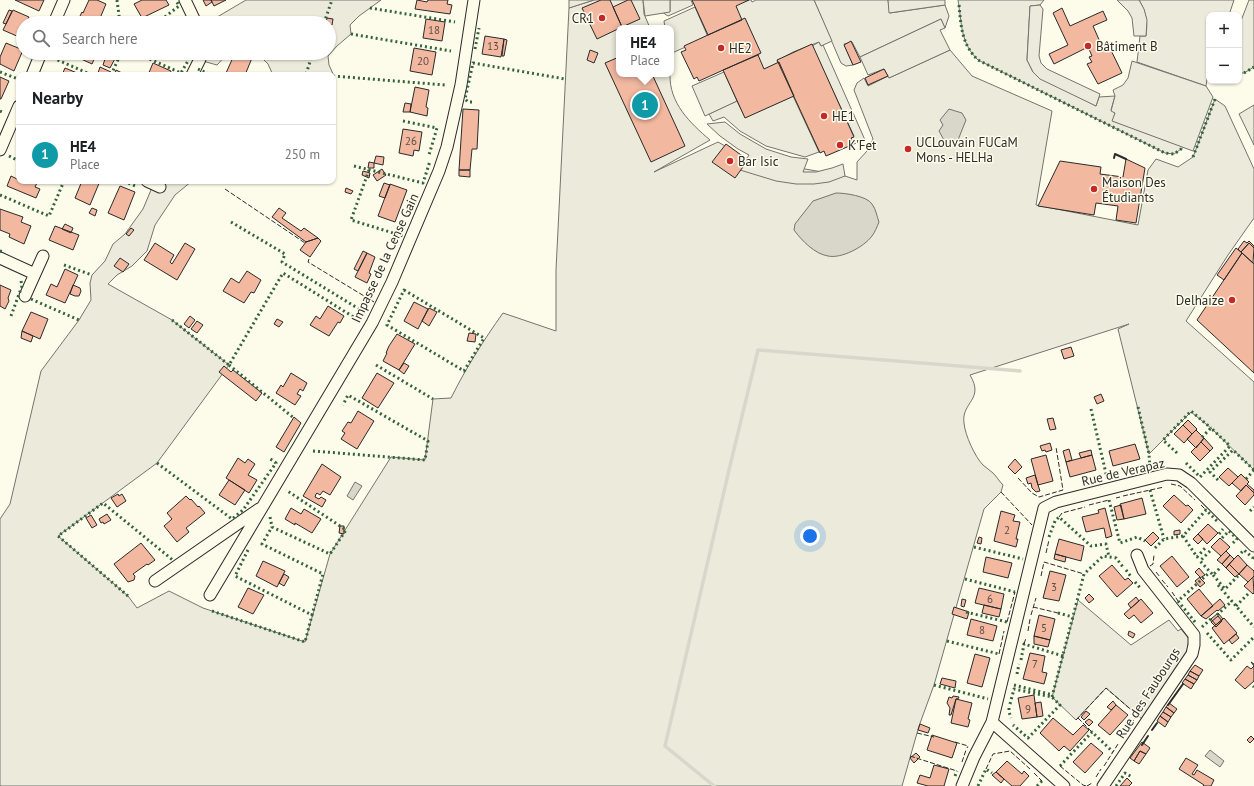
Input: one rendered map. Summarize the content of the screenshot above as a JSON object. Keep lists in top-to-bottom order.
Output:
{
  "streets": {
    "street": ["Impasse de la Cense Gain", "Rue de Verapaz", "Rue des Faubourgs"]
  },
  "places": [
    "CR1",
    "Bâtiment B",
    "HE2",
    "HE1",
    "K'Fet",
    "UCLouvain FUCaM Mons - HELHa",
    "Bar Isic",
    "Maison Des Étudiants",
    "Delhaize"
  ],
  "house_numbers": [
    "18",
    "13",
    "20",
    "26",
    "2",
    "3",
    "6",
    "5",
    "8",
    "7",
    "9"
  ],
  "page": {
    "map_buttons": ["+", "−"],
    "search": "Search here",
    "popup": ["HE4", "Place"],
    "heading": "Nearby",
    "pins": "1",
    "list": [
      {
        "mark": "1",
        "name": "HE4",
        "note": "Place",
        "value": "250 m"
      }
    ]
  }
}
